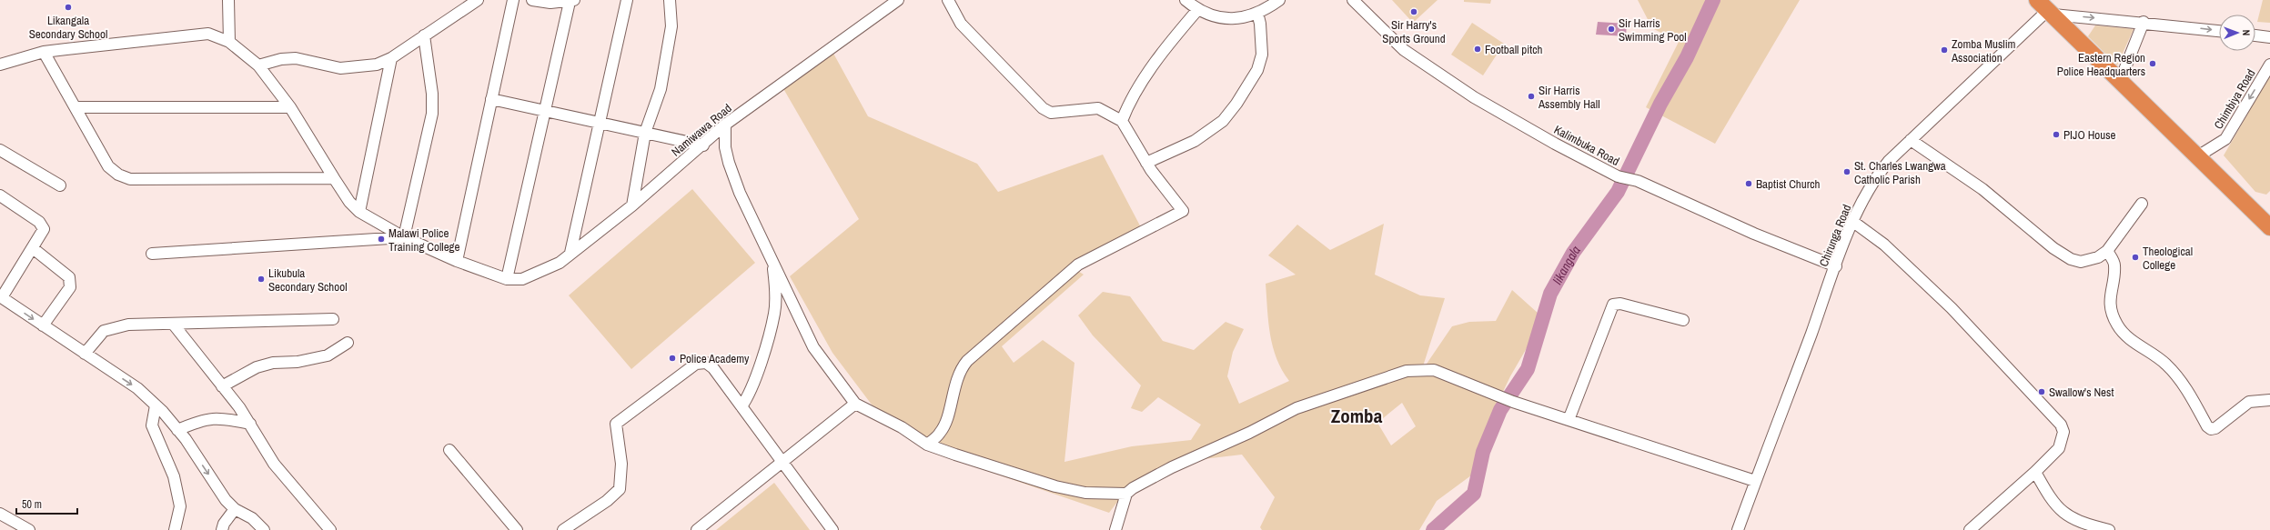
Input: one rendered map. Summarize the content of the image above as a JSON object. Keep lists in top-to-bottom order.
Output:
{
  "streets": {
    "street": [
      "Chimbiya Road",
      "Namiwawa Road",
      "Kalimbuka Road",
      "Chirunga Road"
    ]
  },
  "crossings": [
    ["Kalimbuka Road", "Chirunga Road"]
  ],
  "one_way": ["Chimbiya Road"],
  "districts": ["Zomba"],
  "water": ["likangala"],
  "places": [
    "Likangala Secondary School",
    "Sir Harry's Sports Ground",
    "Sir Harris Swimming Pool",
    "Football pitch",
    "Zomba Muslim Association",
    "Eastern Region Police Headquarters",
    "Sir Harris Assembly Hall",
    "PIJO House",
    "St. Charles Lwangwa Catholic Parish",
    "Baptist Church",
    "Malawi Police Training College",
    "Theological College",
    "Likubula Secondary School",
    "Police Academy",
    "Swallow's Nest"
  ],
  "scale_bar": "50 m",
  "north": "right"
}
